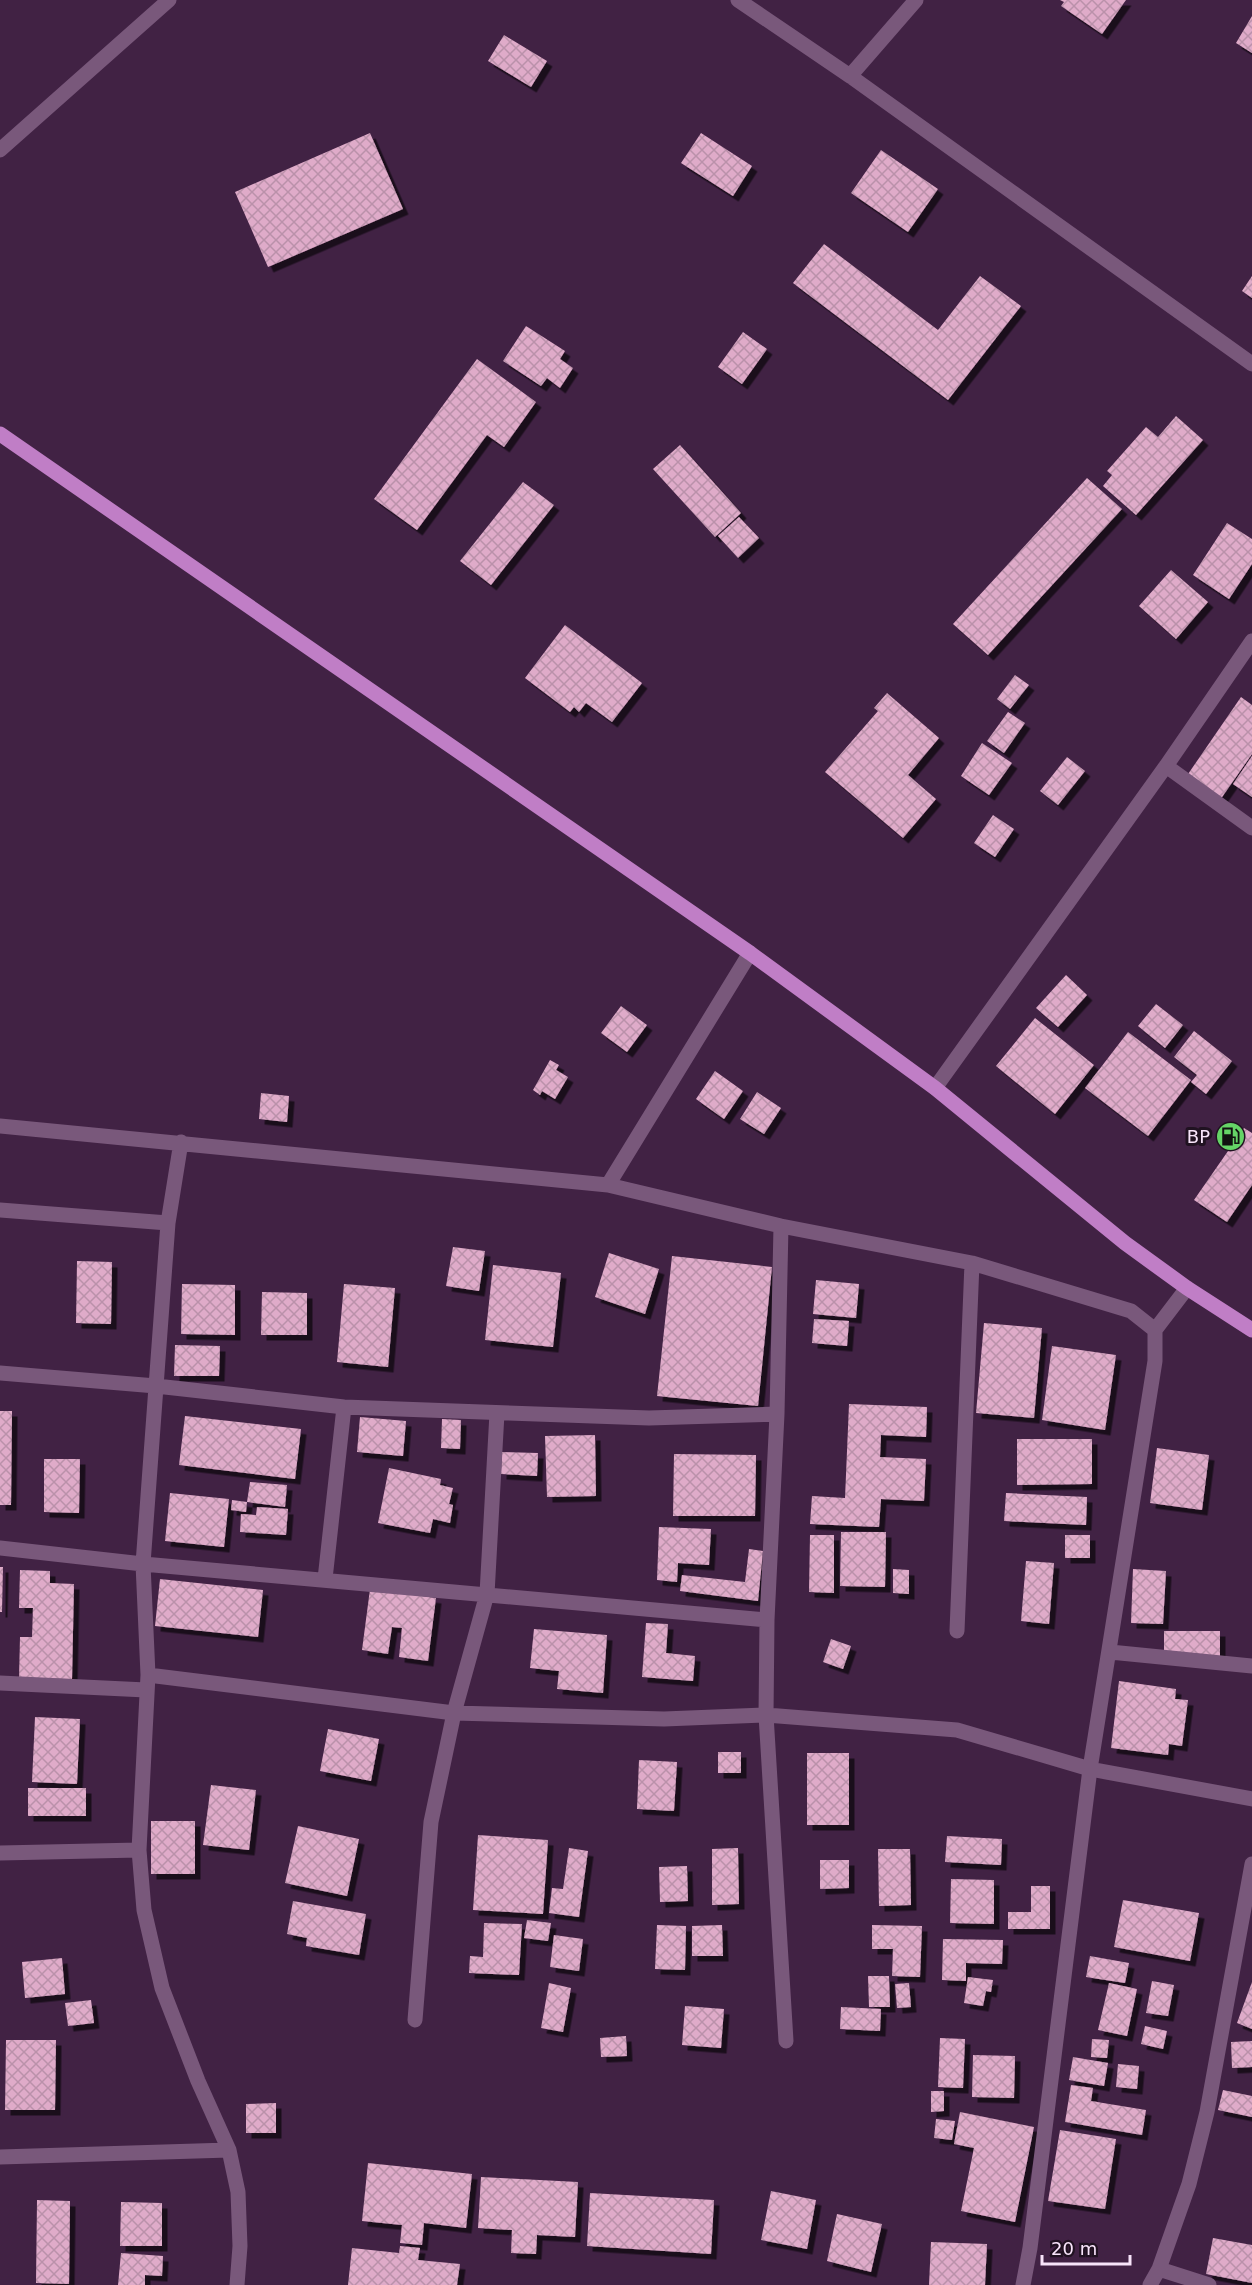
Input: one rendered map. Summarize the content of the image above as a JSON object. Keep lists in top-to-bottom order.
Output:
{
  "places": {
    "fuel station": ["BP"]
  },
  "scale_bar": "20 m"
}
